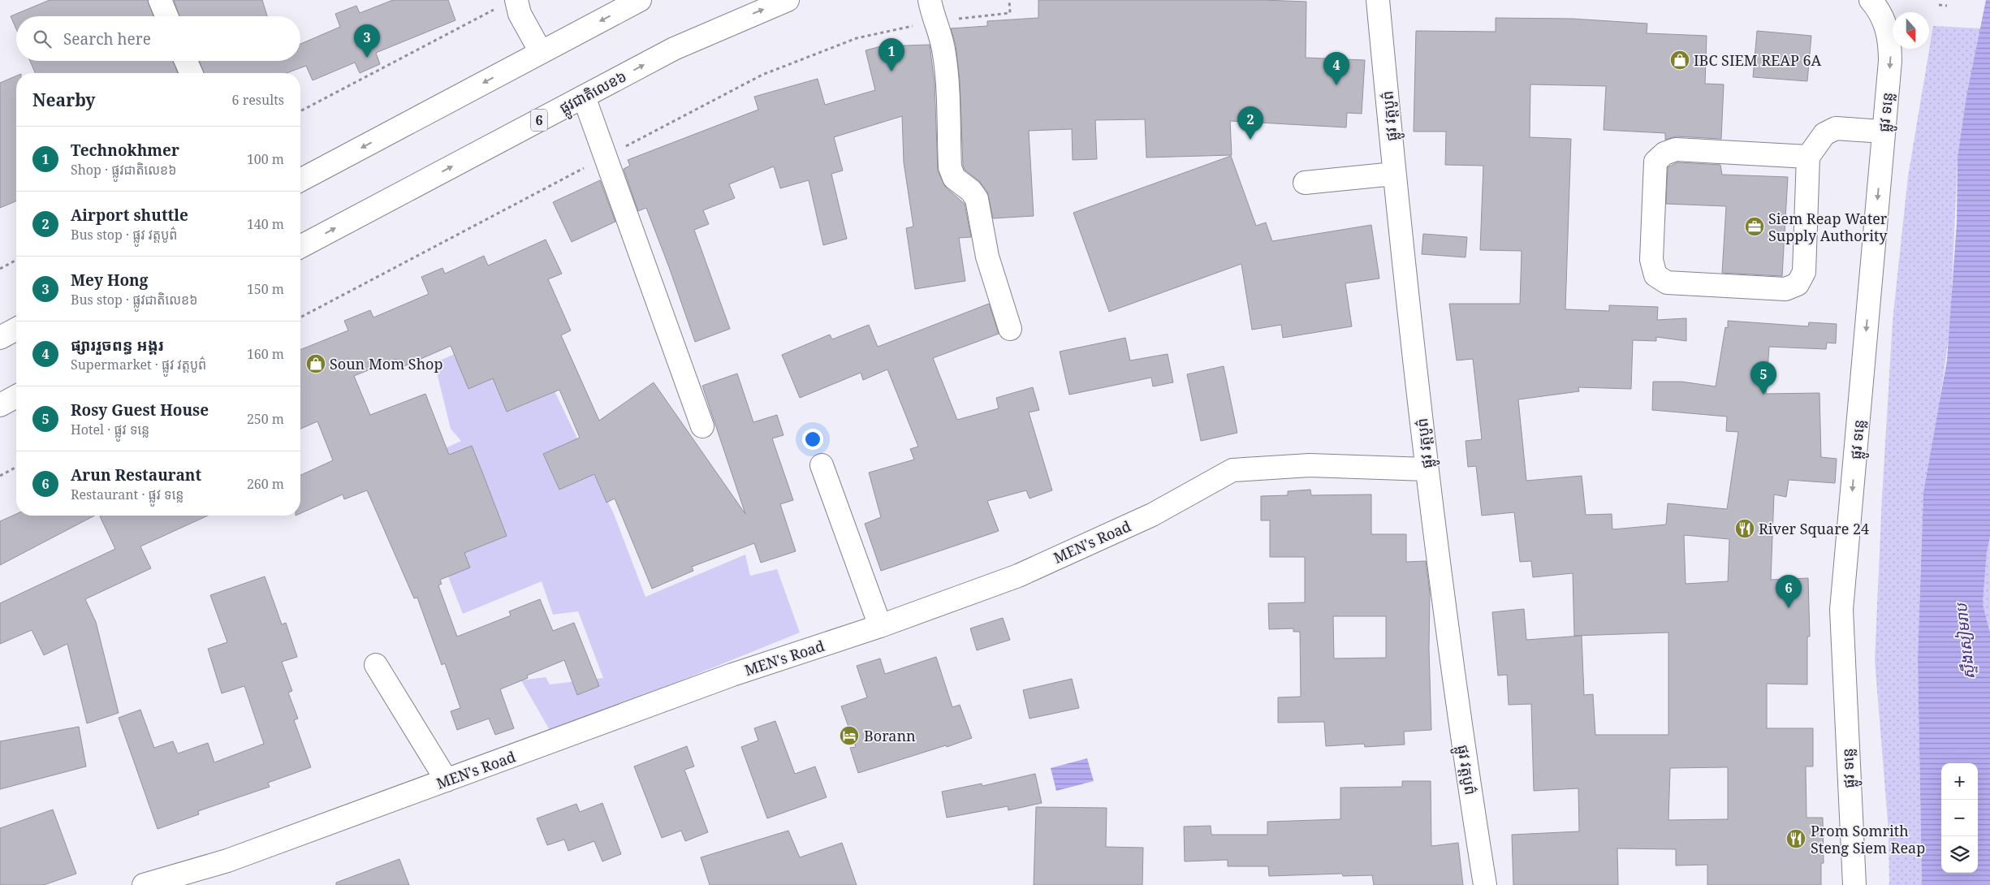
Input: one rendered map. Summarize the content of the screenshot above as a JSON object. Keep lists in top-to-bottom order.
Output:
{
  "streets": {
    "street": [
      "ផ្លូវជាតិលេខ៦",
      "ផ្លូវ ទន្លេ",
      "ផ្លូវ វត្តបូព៌",
      "6",
      "MEN's Road"
    ]
  },
  "crossings": [
    ["ផ្លូវ វត្តបូព៌", "MEN's Road"]
  ],
  "one_way": ["ផ្លូវ ទន្លេ"],
  "water": ["ស្ទឹងសៀមរាប"],
  "places": {
    "shop": ["IBC SIEM REAP 6A", "Soun Mom Shop"],
    "office": ["Siem Reap Water Supply Authority"],
    "restaurant": ["River Square 24", "Prom Somrith Steng Siem Reap"],
    "hotel": ["Borann"]
  },
  "north": "bottom",
  "page": {
    "search": "Search here",
    "pins": [
      "3",
      "1",
      "4",
      "2",
      "5",
      "6"
    ],
    "heading": ["Nearby", "6 results"],
    "list": [
      {
        "mark": "1",
        "name": "Technokhmer",
        "note": "Shop · ផ្លូវជាតិលេខ៦",
        "value": "100 m"
      },
      {
        "mark": "2",
        "name": "Airport shuttle",
        "note": "Bus stop · ផ្លូវ វត្តបូព៌",
        "value": "140 m"
      },
      {
        "mark": "3",
        "name": "Mey Hong",
        "note": "Bus stop · ផ្លូវជាតិលេខ៦",
        "value": "150 m"
      },
      {
        "mark": "4",
        "name": "ផ្សាររួចពន្ធ អង្គរ",
        "note": "Supermarket · ផ្លូវ វត្តបូព៌",
        "value": "160 m"
      },
      {
        "mark": "5",
        "name": "Rosy Guest House",
        "note": "Hotel · ផ្លូវ ទន្លេ",
        "value": "250 m"
      },
      {
        "mark": "6",
        "name": "Arun Restaurant",
        "note": "Restaurant · ផ្លូវ ទន្លេ",
        "value": "260 m"
      }
    ],
    "map_buttons": ["+", "−"]
  }
}
